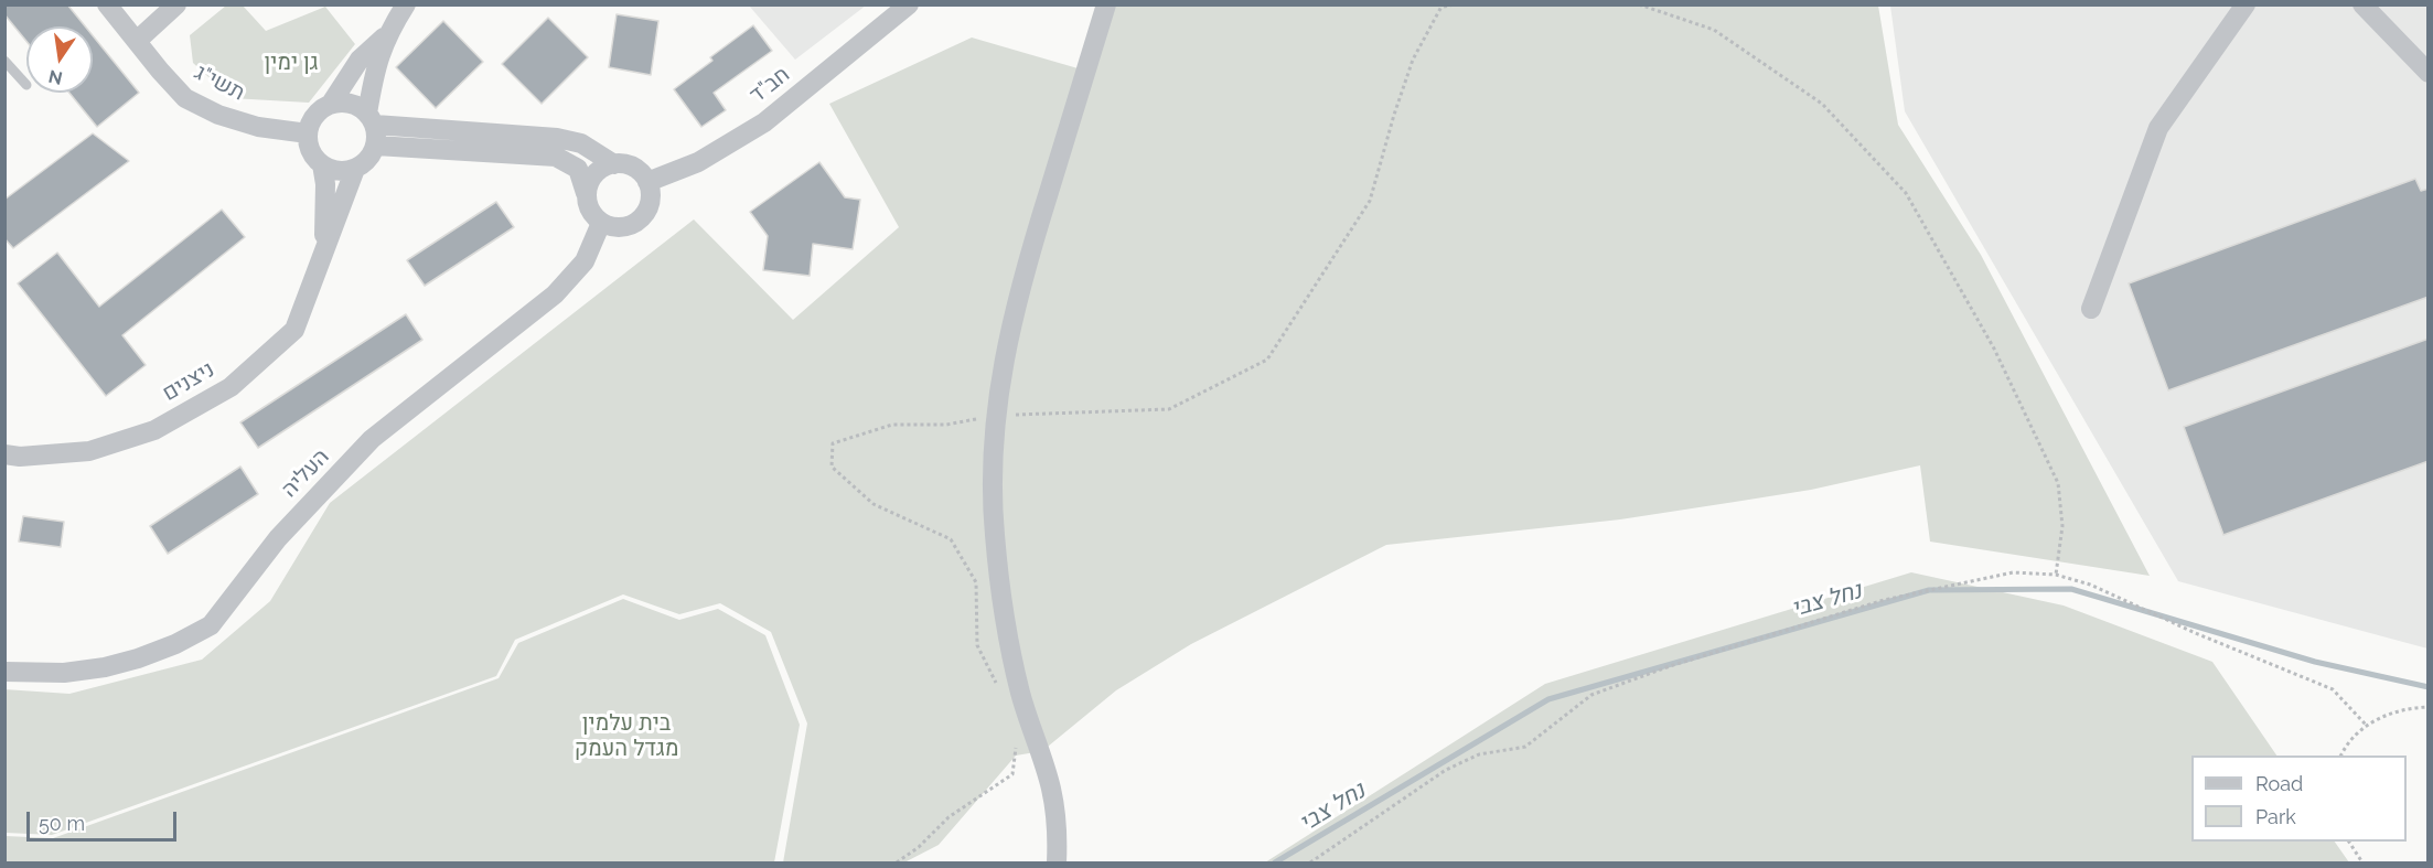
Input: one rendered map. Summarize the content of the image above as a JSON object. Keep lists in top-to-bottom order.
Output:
{
  "streets": {
    "street": [
      "תשי\"ג",
      "חב\"ד",
      "ניצנים",
      "העליה"
    ]
  },
  "crossings": [
    ["תשי\"ג", "ניצנים"],
    ["חב\"ד", "העליה"]
  ],
  "water": ["נחל צבי"],
  "parks": ["גן ימין", "בית עלמין מגדל העמק"],
  "legend": ["Road", "Park"],
  "scale_bar": "50 m",
  "north": "bottom"
}
